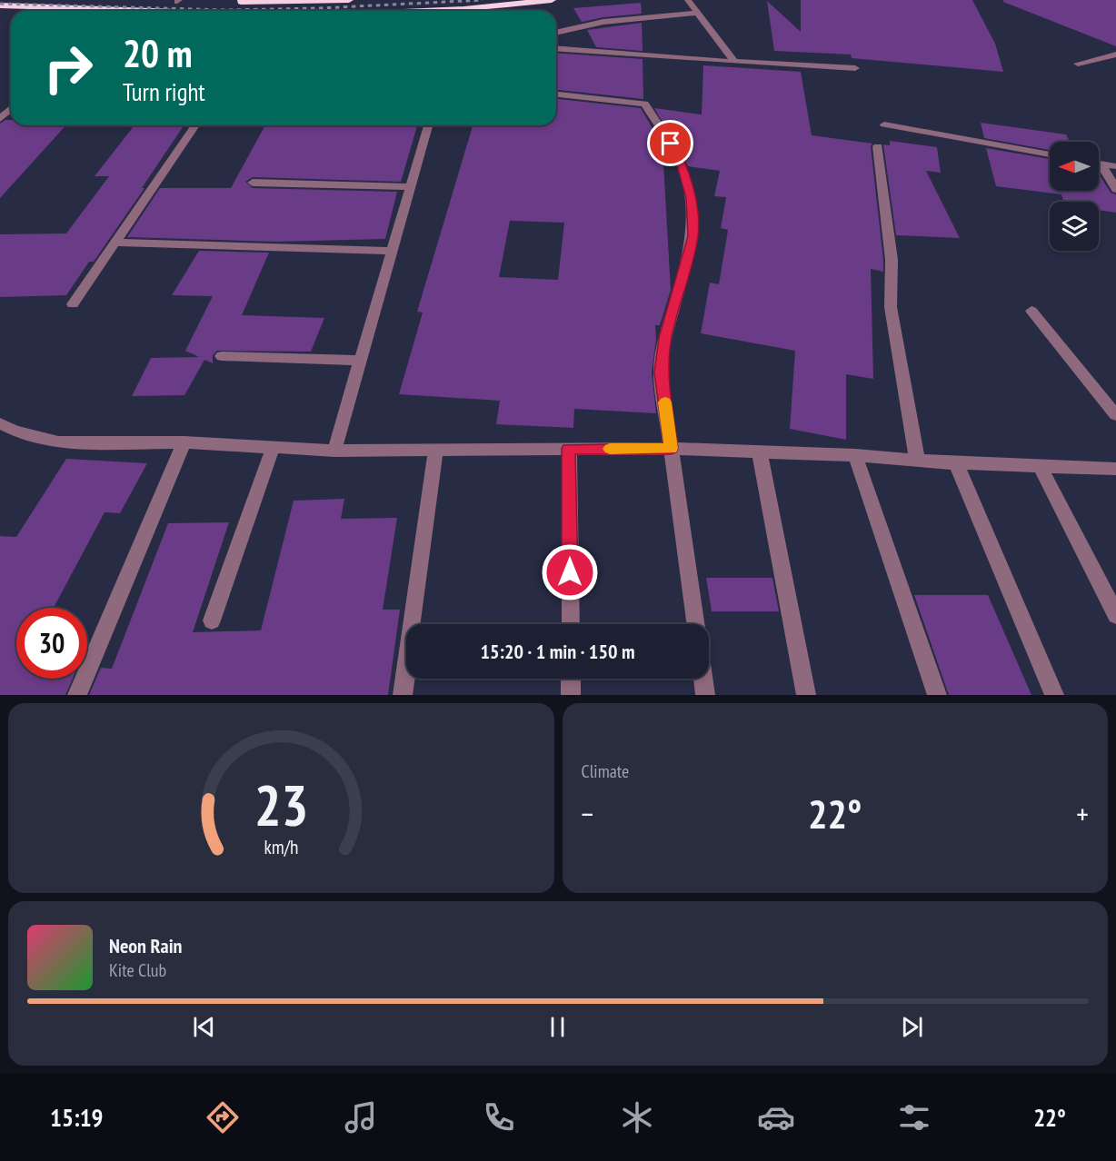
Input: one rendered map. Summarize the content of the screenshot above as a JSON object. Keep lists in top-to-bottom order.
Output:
{
  "north": "left",
  "page": {
    "turn": ["20 m", "Turn right"],
    "limit": "30",
    "trip": "15:20 · 1 min · 150 m",
    "tile": "Climate",
    "heat": ["−", "22°", "+"],
    "song": ["Neon Rain", "Kite Club"],
    "tabs": ["15:19", "22°"],
    "gauge": ["23", "km/h"]
  }
}
